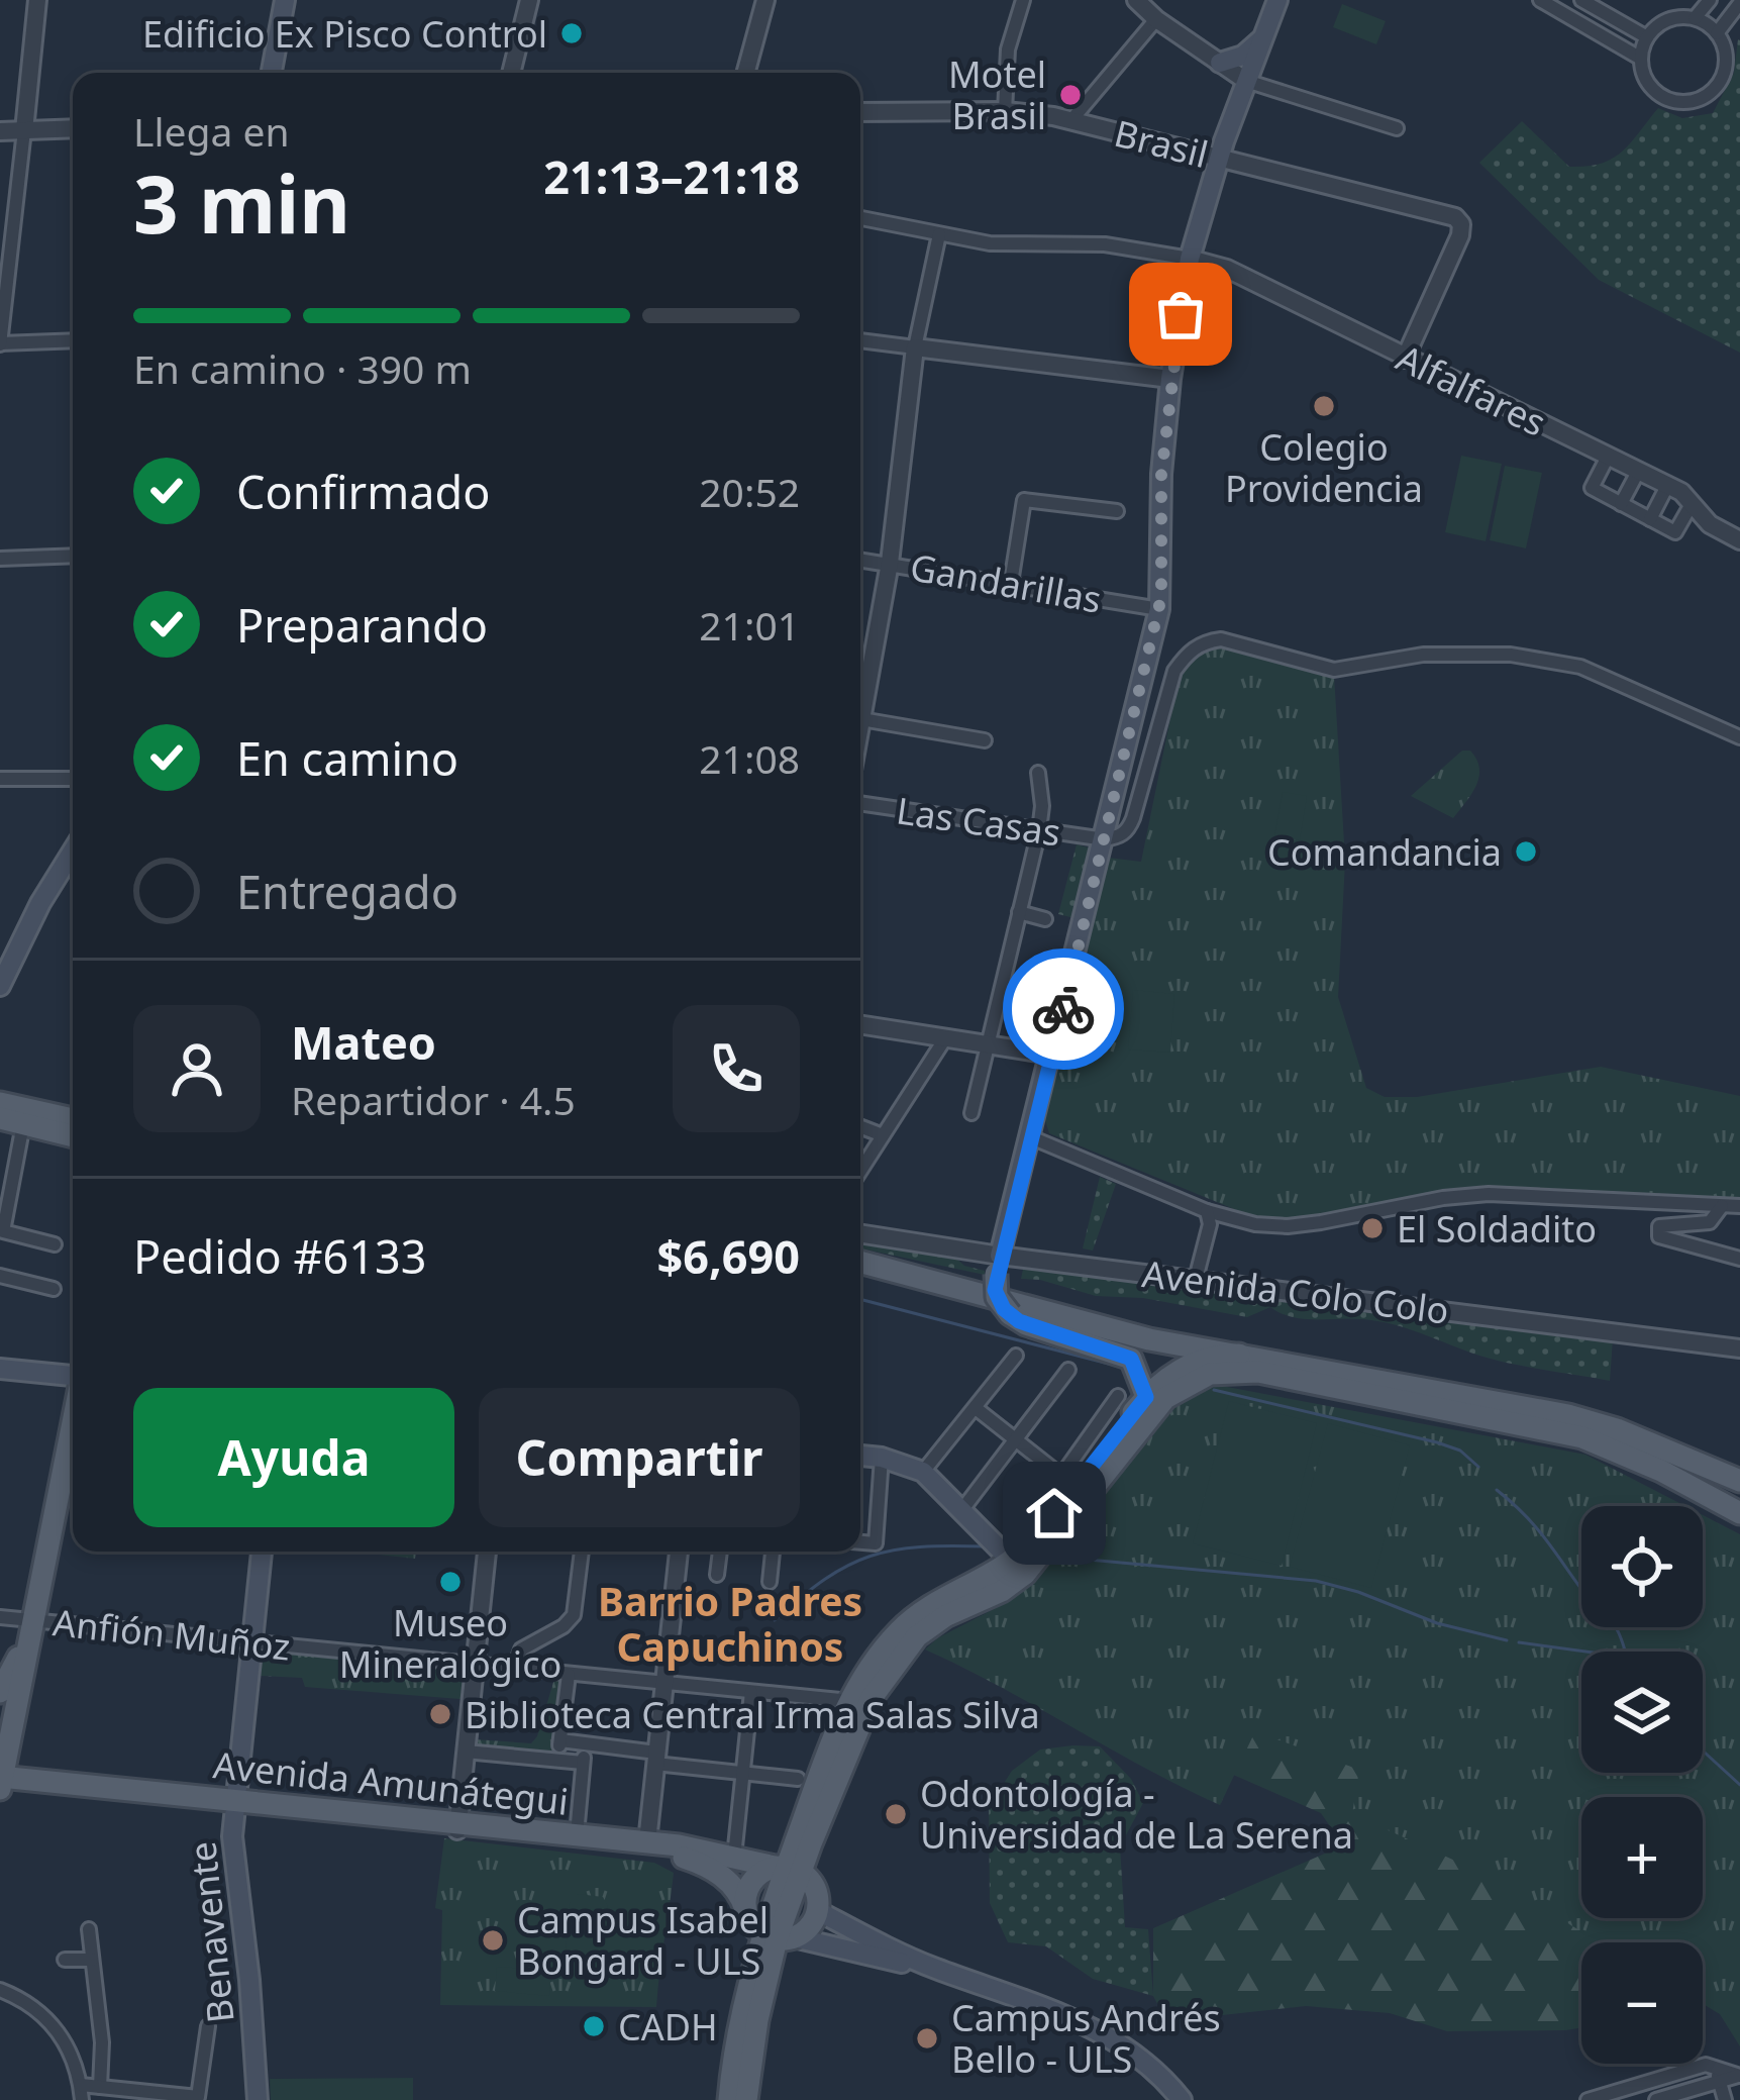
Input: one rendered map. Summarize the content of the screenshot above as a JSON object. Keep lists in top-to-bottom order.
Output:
{
  "streets": {
    "main road": ["Avenida Amunátegui", "Benavente"],
    "street": [
      "Brasil",
      "Alfalfares",
      "Gandarillas",
      "Las Casas",
      "Avenida Colo Colo",
      "Anfión Muñoz"
    ]
  },
  "crossings": [
    ["Brasil", "Alfalfares"],
    ["Anfión Muñoz", "Benavente"],
    ["Avenida Amunátegui", "Benavente"]
  ],
  "districts": ["Barrio Padres Capuchinos"],
  "places": [
    "Edificio Ex Pisco Control",
    "Motel Brasil",
    "Colegio Providencia",
    "Comandancia",
    "El Soldadito",
    "Museo Mineralógico",
    "Biblioteca Central Irma Salas Silva",
    "Odontología - Universidad de La Serena",
    "Campus Isabel Bongard - ULS",
    "CADH",
    "Campus Andrés Bello - ULS"
  ],
  "page": {
    "heading": ["3 min", "Llega en", "21:13–21:18"],
    "panel": [
      "Mateo",
      "Repartidor · 4.5",
      "Pedido #6133",
      "$6,690"
    ],
    "bar": "En camino · 390 m",
    "list": [
      ["Confirmado", "20:52"],
      ["Preparando", "21:01"],
      ["En camino", "21:08"],
      "Entregado"
    ],
    "buttons": ["Ayuda", "Compartir"],
    "map_buttons": ["+", "−"]
  }
}
